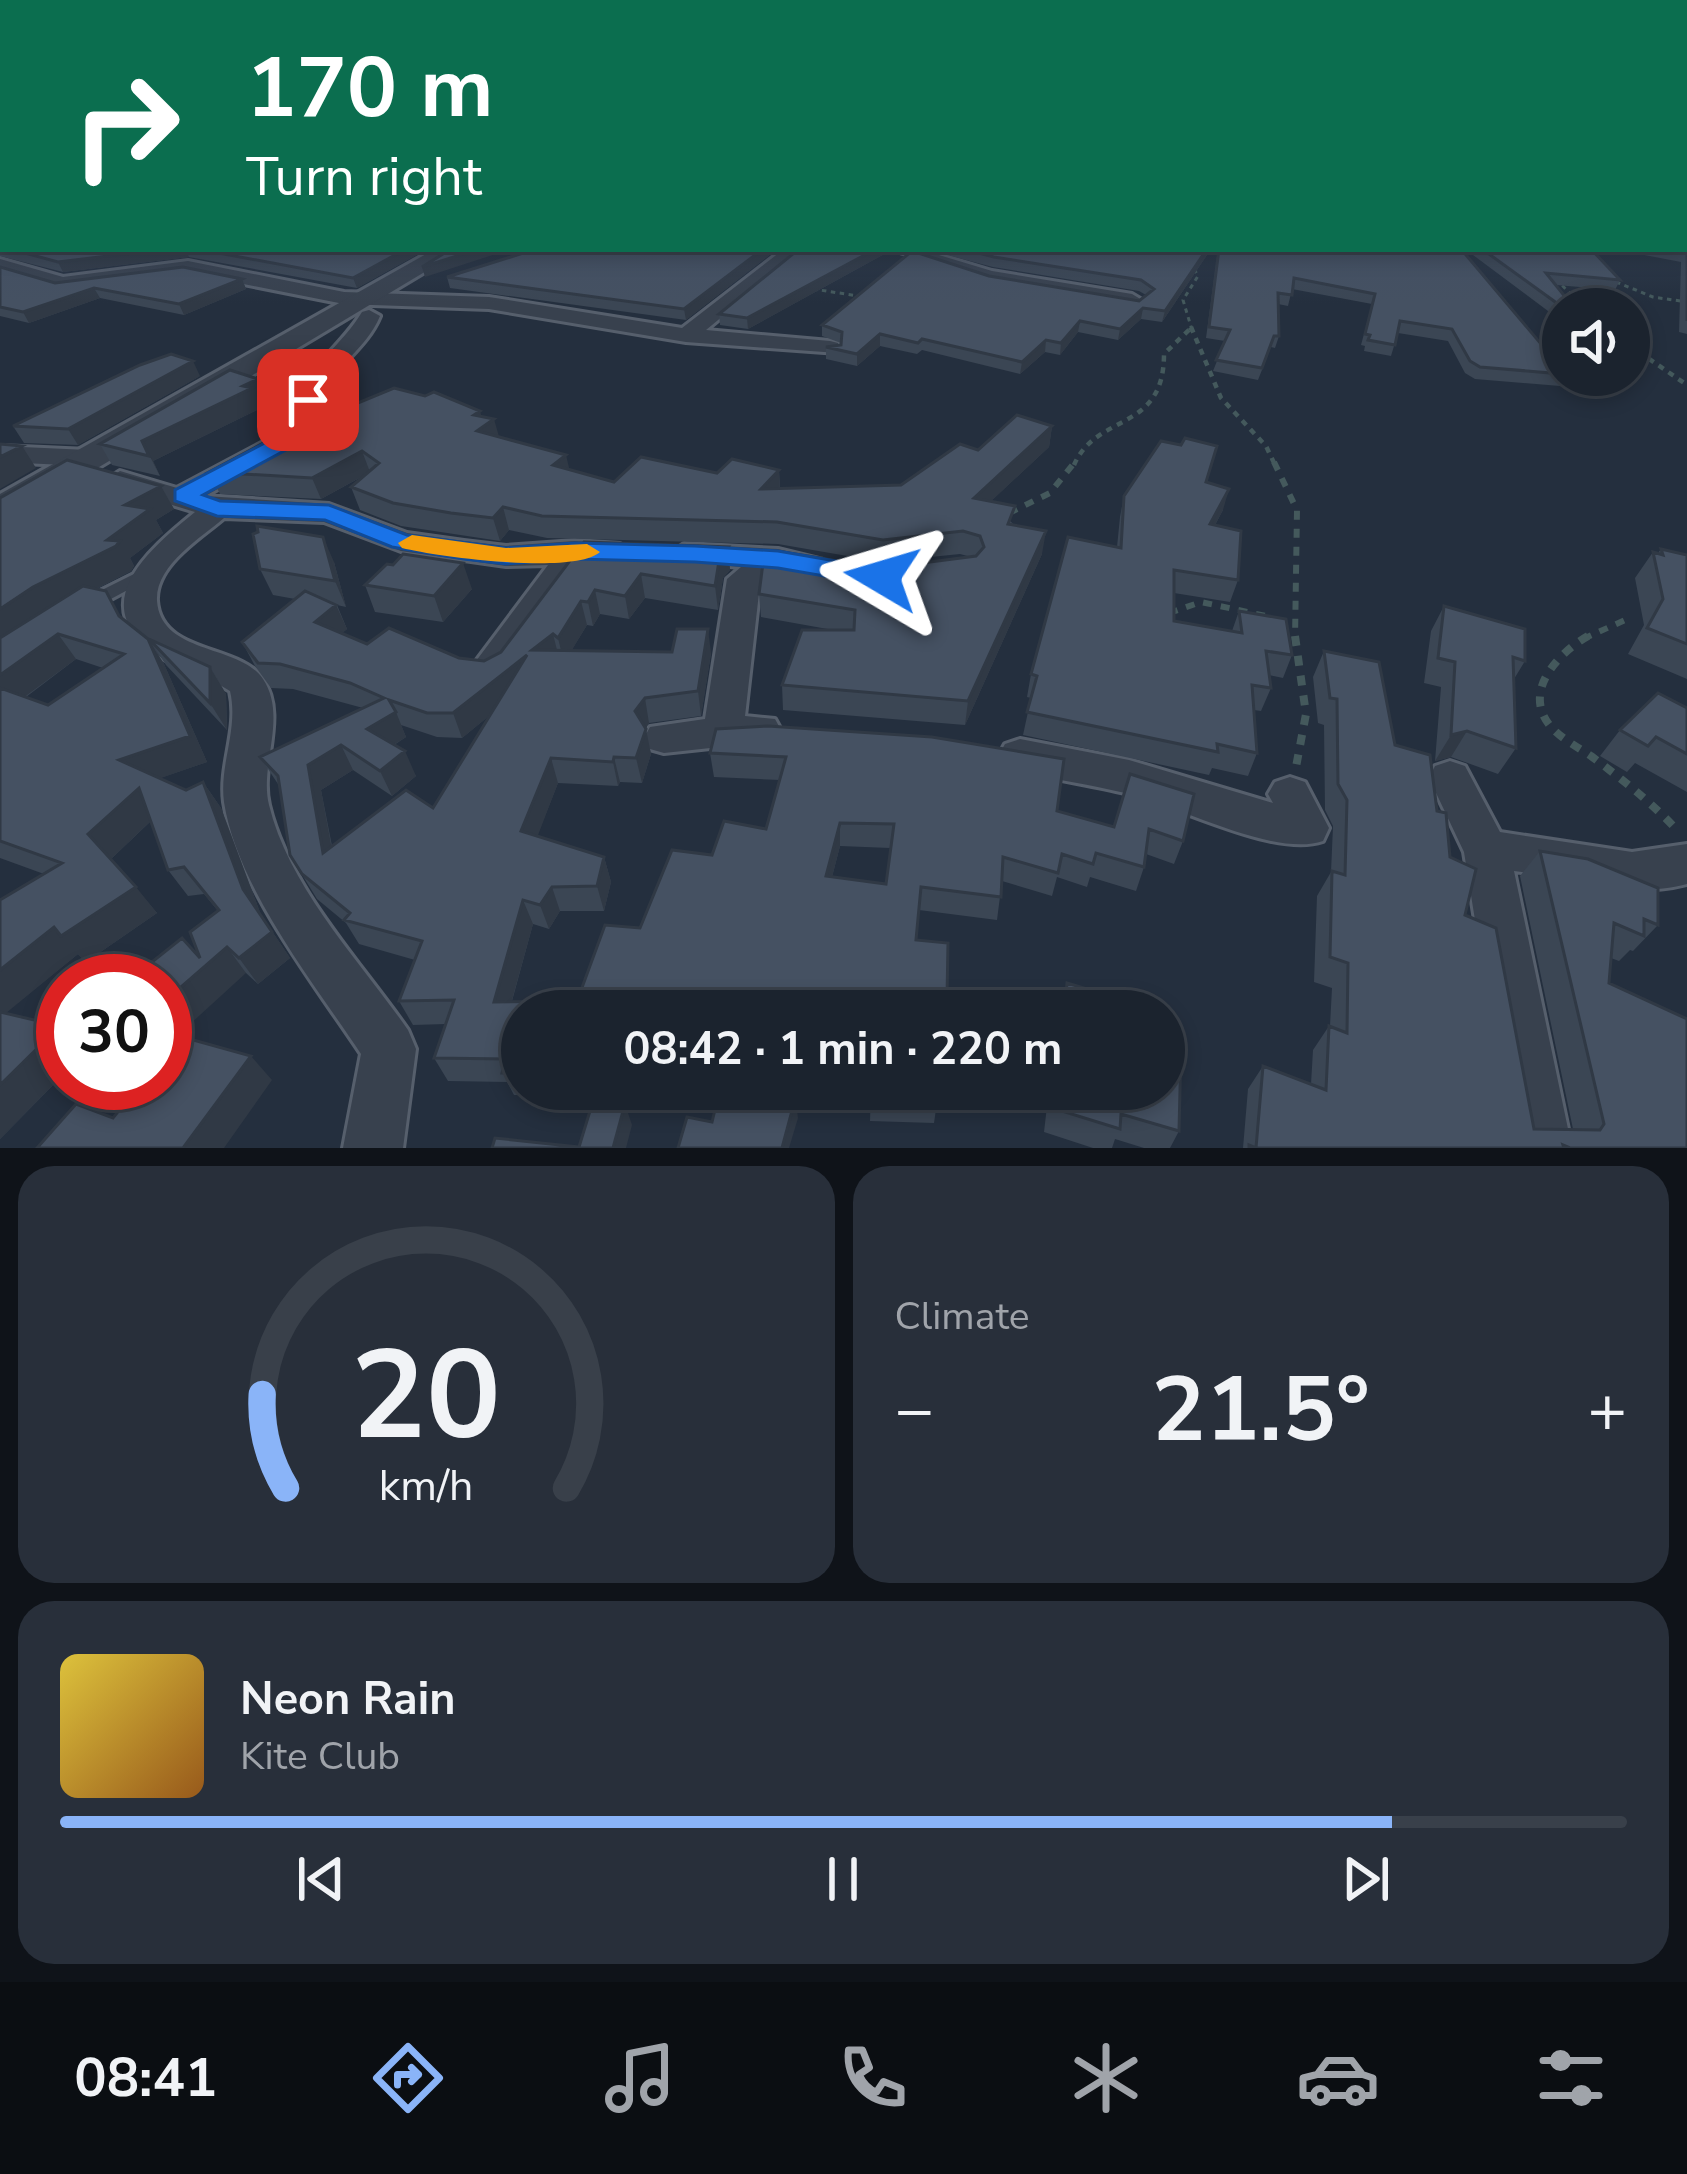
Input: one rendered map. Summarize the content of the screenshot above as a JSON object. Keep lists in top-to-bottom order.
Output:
{
  "page": {
    "turn": ["170 m", "Turn right"],
    "limit": "30",
    "trip": "08:42 · 1 min · 220 m",
    "tile": "Climate",
    "heat": ["−", "21.5°", "+"],
    "song": ["Neon Rain", "Kite Club"],
    "tabs": "08:41",
    "gauge": ["20", "km/h"]
  }
}
